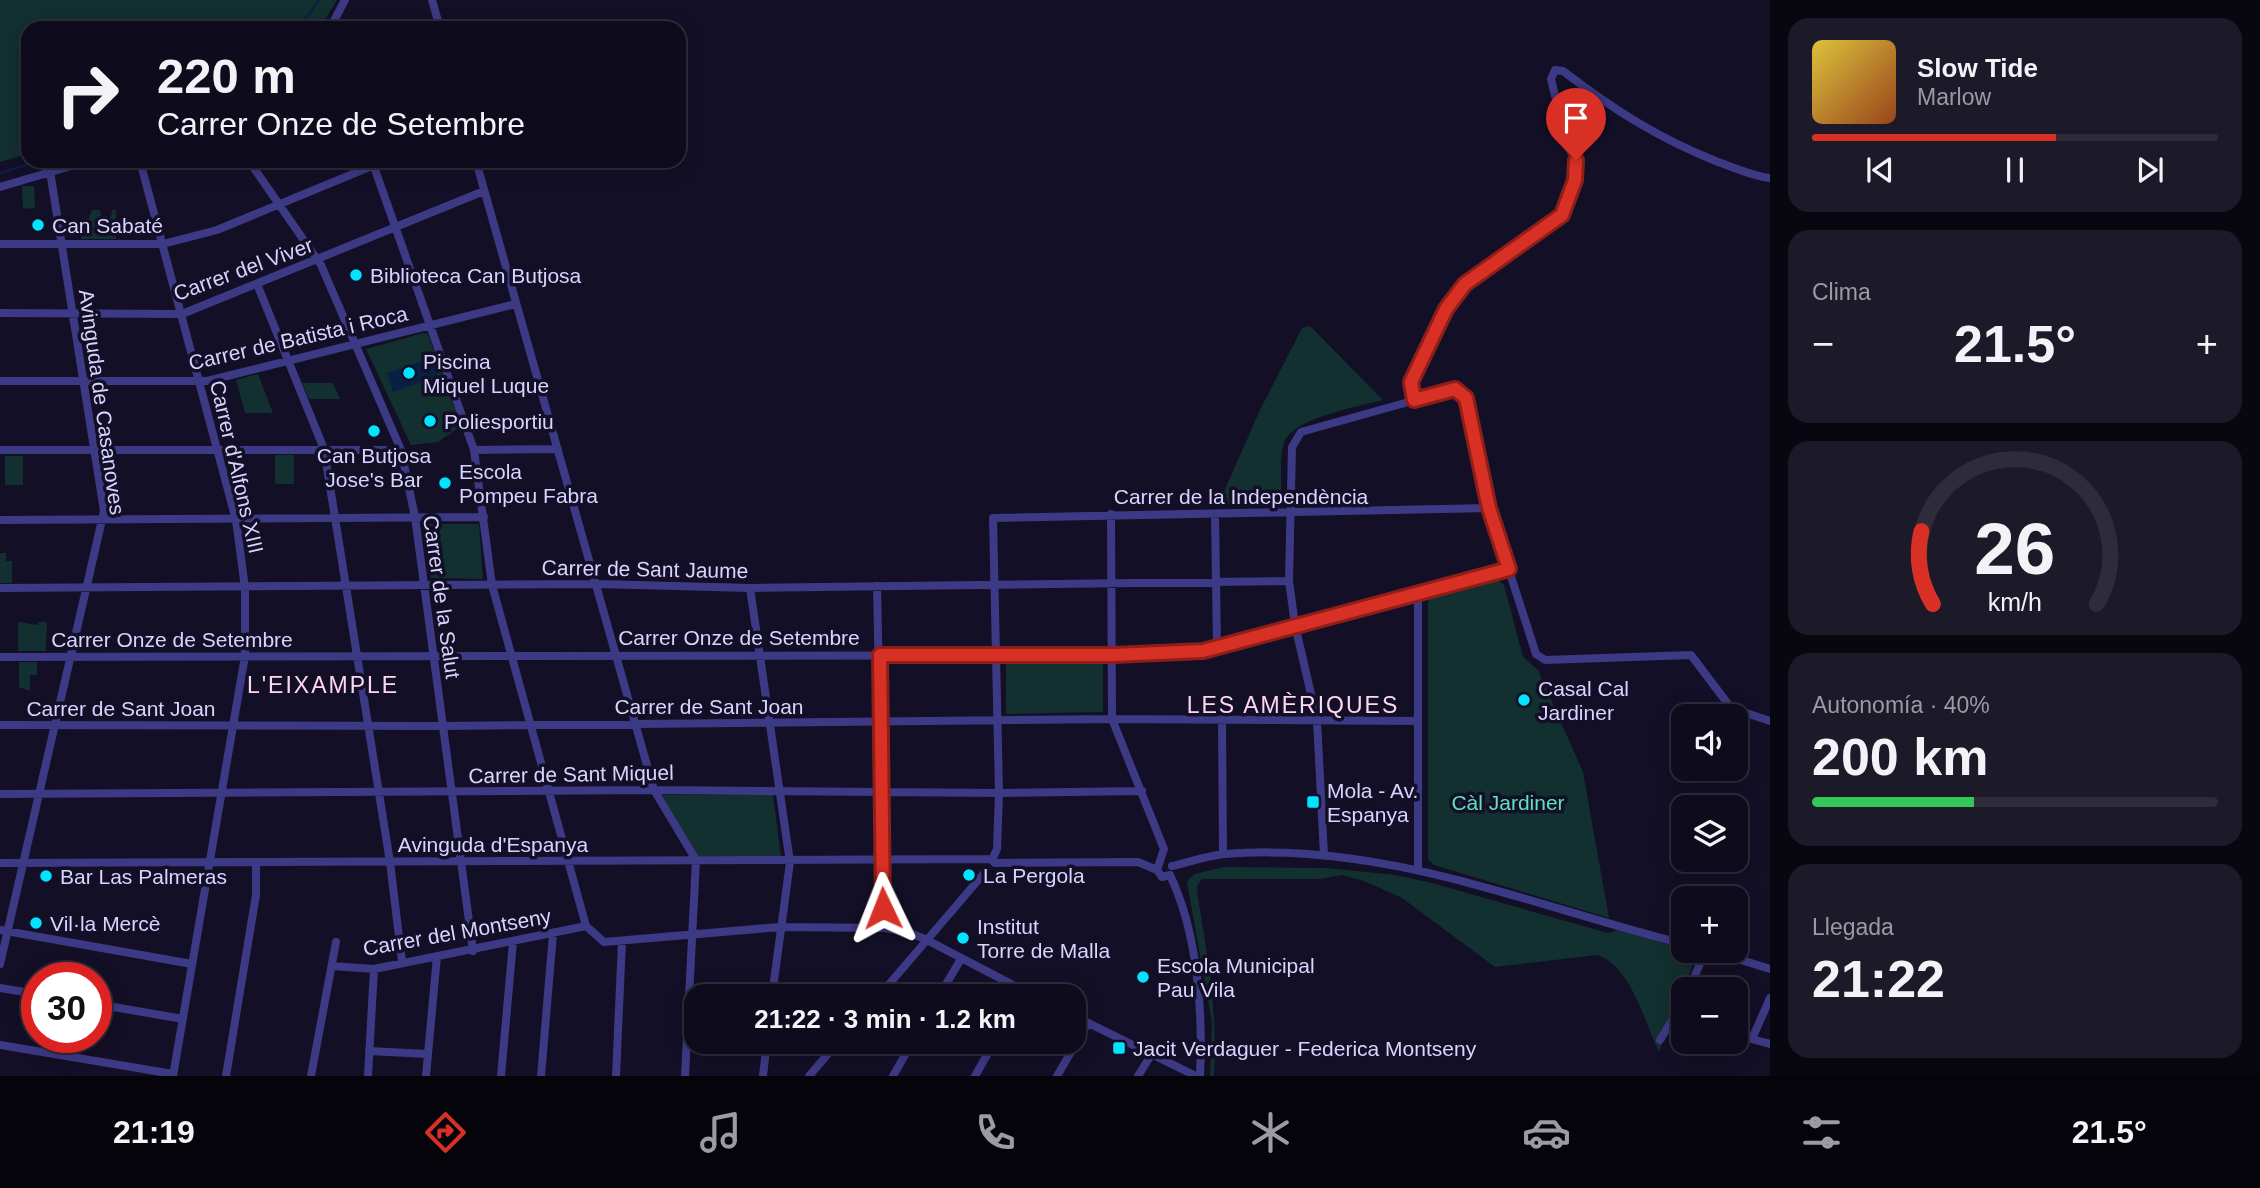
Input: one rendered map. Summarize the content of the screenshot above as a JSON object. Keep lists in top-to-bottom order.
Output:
{
  "streets": {
    "street": [
      "Carrer del Viver",
      "Carrer de Batista i Roca",
      "Avinguda de Casanoves",
      "Carrer d'Alfons XIII",
      "Carrer de la Independència",
      "Carrer de Sant Jaume",
      "Carrer de la Salut",
      "Carrer Onze de Setembre",
      "Carrer de Sant Joan",
      "Carrer de Sant Miquel",
      "Avinguda d'Espanya",
      "Carrer del Montseny"
    ]
  },
  "crossings": [
    ["Carrer del Viver", "Avinguda de Casanoves"],
    ["Carrer del Viver", "Carrer d'Alfons XIII"],
    ["Carrer del Viver", "Carrer de la Salut"],
    ["Carrer de Batista i Roca", "Avinguda de Casanoves"],
    ["Carrer de Batista i Roca", "Carrer d'Alfons XIII"],
    ["Carrer de Batista i Roca", "Carrer de la Salut"],
    ["Avinguda de Casanoves", "Carrer de Sant Jaume"],
    ["Avinguda de Casanoves", "Carrer Onze de Setembre"],
    ["Avinguda de Casanoves", "Carrer de Sant Joan"],
    ["Avinguda de Casanoves", "Carrer de Sant Miquel"],
    ["Avinguda de Casanoves", "Avinguda d'Espanya"],
    ["Carrer d'Alfons XIII", "Carrer de Sant Jaume"],
    ["Carrer d'Alfons XIII", "Carrer Onze de Setembre"],
    ["Carrer d'Alfons XIII", "Carrer de Sant Joan"],
    ["Carrer d'Alfons XIII", "Carrer de Sant Miquel"],
    ["Carrer d'Alfons XIII", "Avinguda d'Espanya"],
    ["Carrer de la Independència", "Carrer de Sant Jaume"],
    ["Carrer de Sant Jaume", "Carrer de la Salut"],
    ["Carrer de la Salut", "Carrer Onze de Setembre"],
    ["Carrer de la Salut", "Carrer de Sant Joan"],
    ["Carrer de la Salut", "Carrer de Sant Miquel"],
    ["Carrer de la Salut", "Avinguda d'Espanya"],
    ["Carrer de la Salut", "Carrer del Montseny"]
  ],
  "districts": ["L'EIXAMPLE", "LES AMÈRIQUES"],
  "parks": ["Càl Jardiner"],
  "places": {
    "other": [
      "Can Sabaté",
      "Biblioteca Can Butjosa",
      "Piscina Miquel Luque",
      "Poliesportiu",
      "Can Butjosa Jose's Bar",
      "Escola Pompeu Fabra",
      "Casal Cal Jardiner",
      "La Pergola",
      "Bar Las Palmeras",
      "Vil·la Mercè",
      "Institut Torre de Malla",
      "Escola Municipal Pau Vila"
    ],
    "transit": ["Mola - Av. Espanya", "Jacit Verdaguer - Federica Montseny"]
  },
  "page": {
    "turn": ["220 m", "Carrer Onze de Setembre"],
    "song": ["Slow Tide", "Marlow"],
    "tile": [
      "Clima",
      ["Autonomía · 40%", "200 km"],
      ["Llegada", "21:22"]
    ],
    "heat": ["−", "21.5°", "+"],
    "map_buttons": ["+", "−"],
    "limit": "30",
    "trip": "21:22 · 3 min · 1.2 km",
    "tabs": ["21:19", "21.5°"],
    "gauge": ["26", "km/h"]
  }
}
